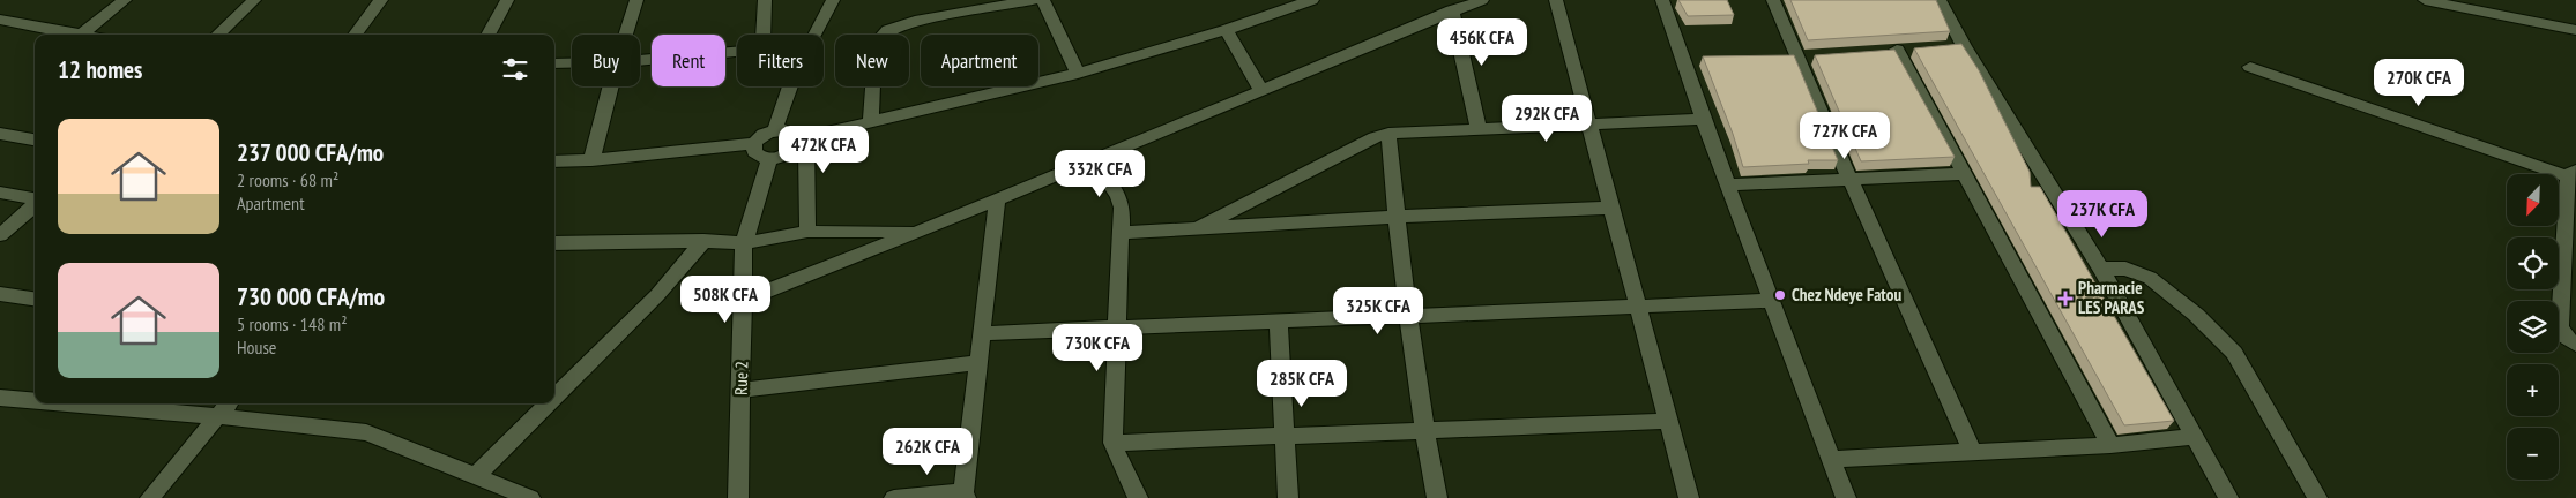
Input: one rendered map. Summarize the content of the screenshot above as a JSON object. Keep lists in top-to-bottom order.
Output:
{
  "streets": {
    "street": ["Rue 2"]
  },
  "places": {
    "other": ["Chez Ndeye Fatou"],
    "health": ["Pharmacie LES PARAS"]
  },
  "north": "bottom left",
  "page": {
    "price": [
      "456K CFA",
      "270K CFA",
      "292K CFA",
      "727K CFA",
      "472K CFA",
      "332K CFA",
      "237K CFA",
      "508K CFA",
      "325K CFA",
      "730K CFA",
      "285K CFA",
      "262K CFA"
    ],
    "chip": [
      "Buy",
      "Rent",
      "Filters",
      "New",
      "Apartment"
    ],
    "heading": "12 homes",
    "list": [
      {
        "name": "237 000 CFA/mo",
        "note": "2 rooms · 68 m² · Apartment"
      },
      {
        "name": "730 000 CFA/mo",
        "note": "5 rooms · 148 m² · House"
      }
    ],
    "map_buttons": ["+", "−"]
  }
}
